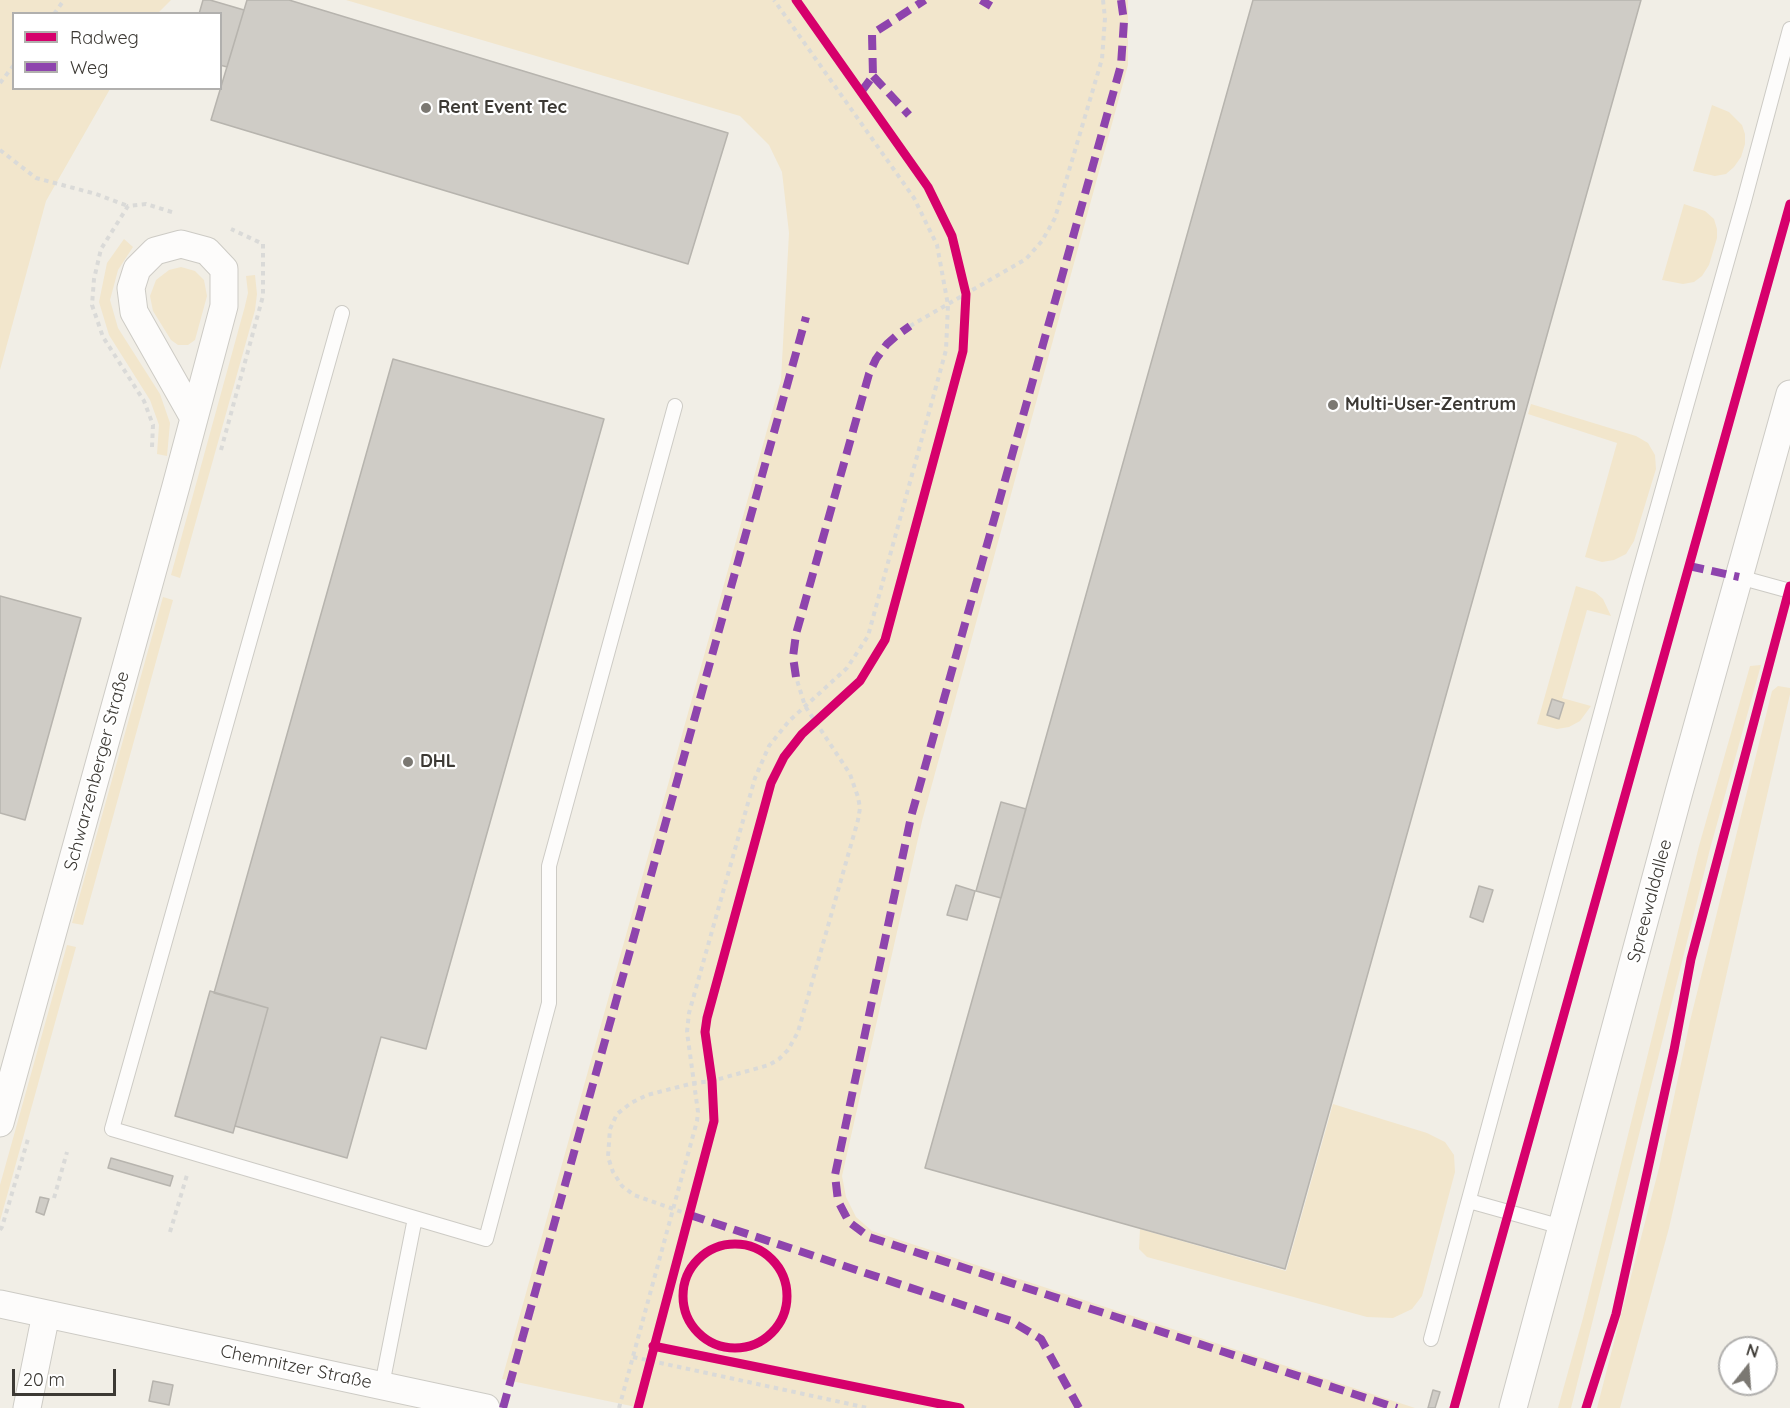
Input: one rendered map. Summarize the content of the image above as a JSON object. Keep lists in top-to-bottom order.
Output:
{
  "streets": {
    "street": ["Schwarzenberger Straße", "Spreewaldallee", "Chemnitzer Straße"]
  },
  "places": ["Rent Event Tec", "Multi-User-Zentrum", "DHL"],
  "legend": ["Radweg", "Weg"],
  "scale_bar": "20 m",
  "north": "top"
}
